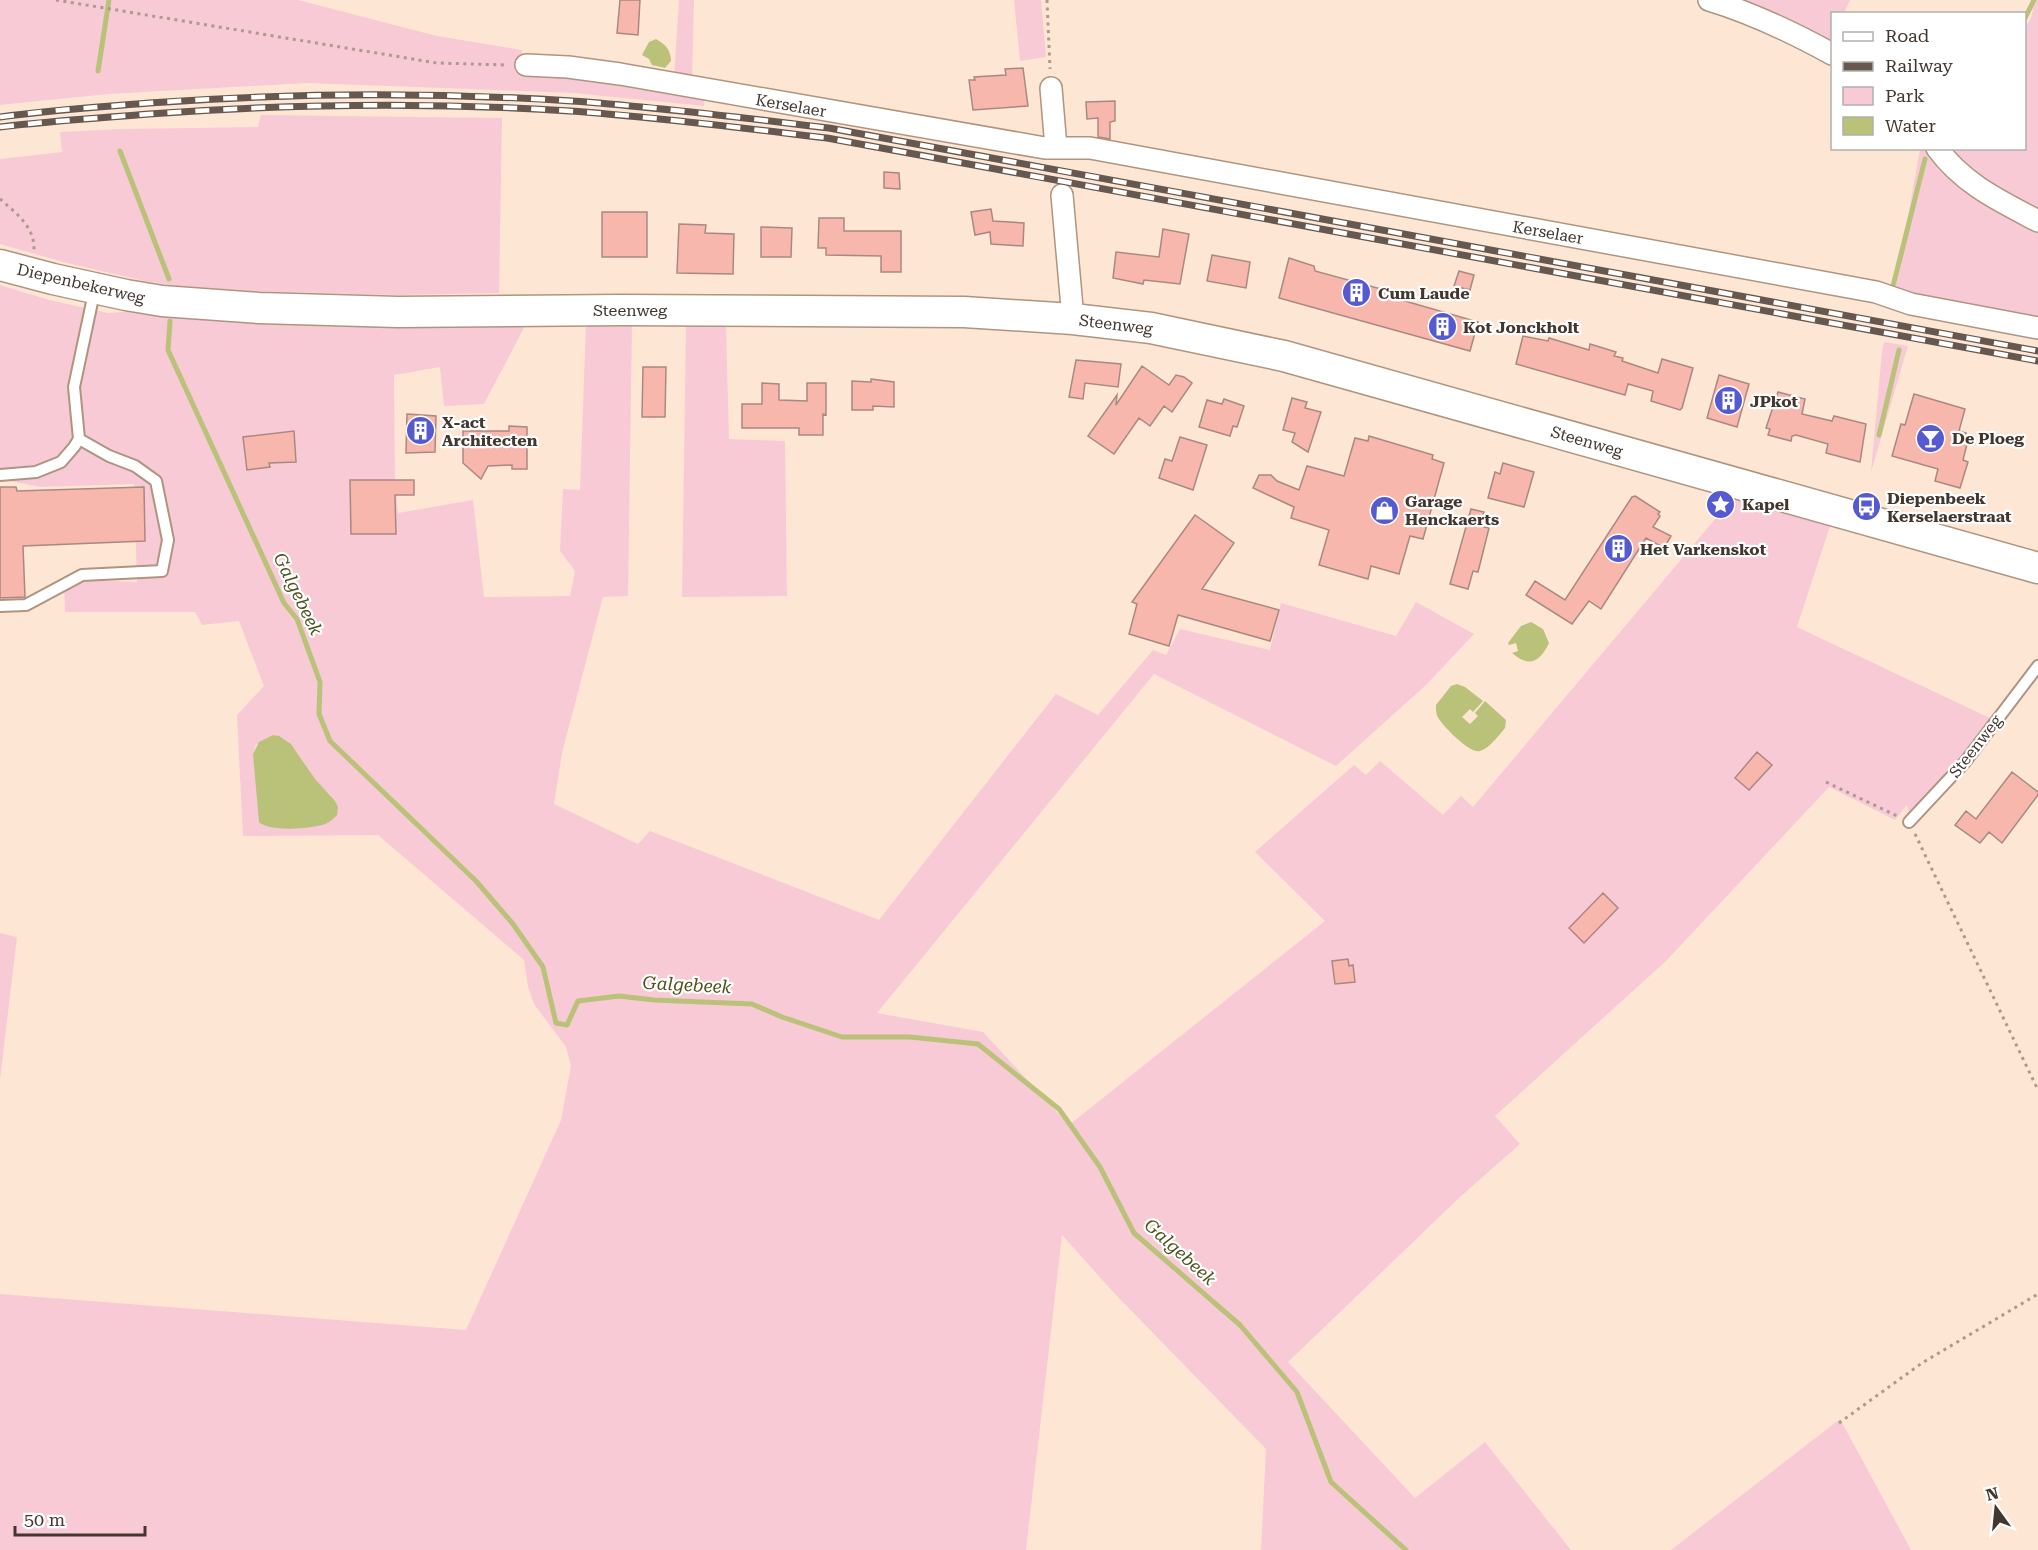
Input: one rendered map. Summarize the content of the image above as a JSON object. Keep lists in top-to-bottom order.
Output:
{
  "streets": {
    "main road": ["Diepenbekerweg", "Steenweg"],
    "street": ["Kerselaer"]
  },
  "crossings": [
    ["Diepenbekerweg", "Steenweg"]
  ],
  "water": ["Galgebeek"],
  "places": {
    "building": [
      "Cum Laude",
      "Kot Jonckholt",
      "JPkot",
      "X-act Architecten",
      "Het Varkenskot"
    ],
    "bar": ["De Ploeg"],
    "place": ["Kapel"],
    "bus stop": ["Diepenbeek Kerselaerstraat"],
    "shop": ["Garage Henckaerts"]
  },
  "legend": [
    "Road",
    "Railway",
    "Park",
    "Water"
  ],
  "scale_bar": "50 m",
  "north": "top"
}
